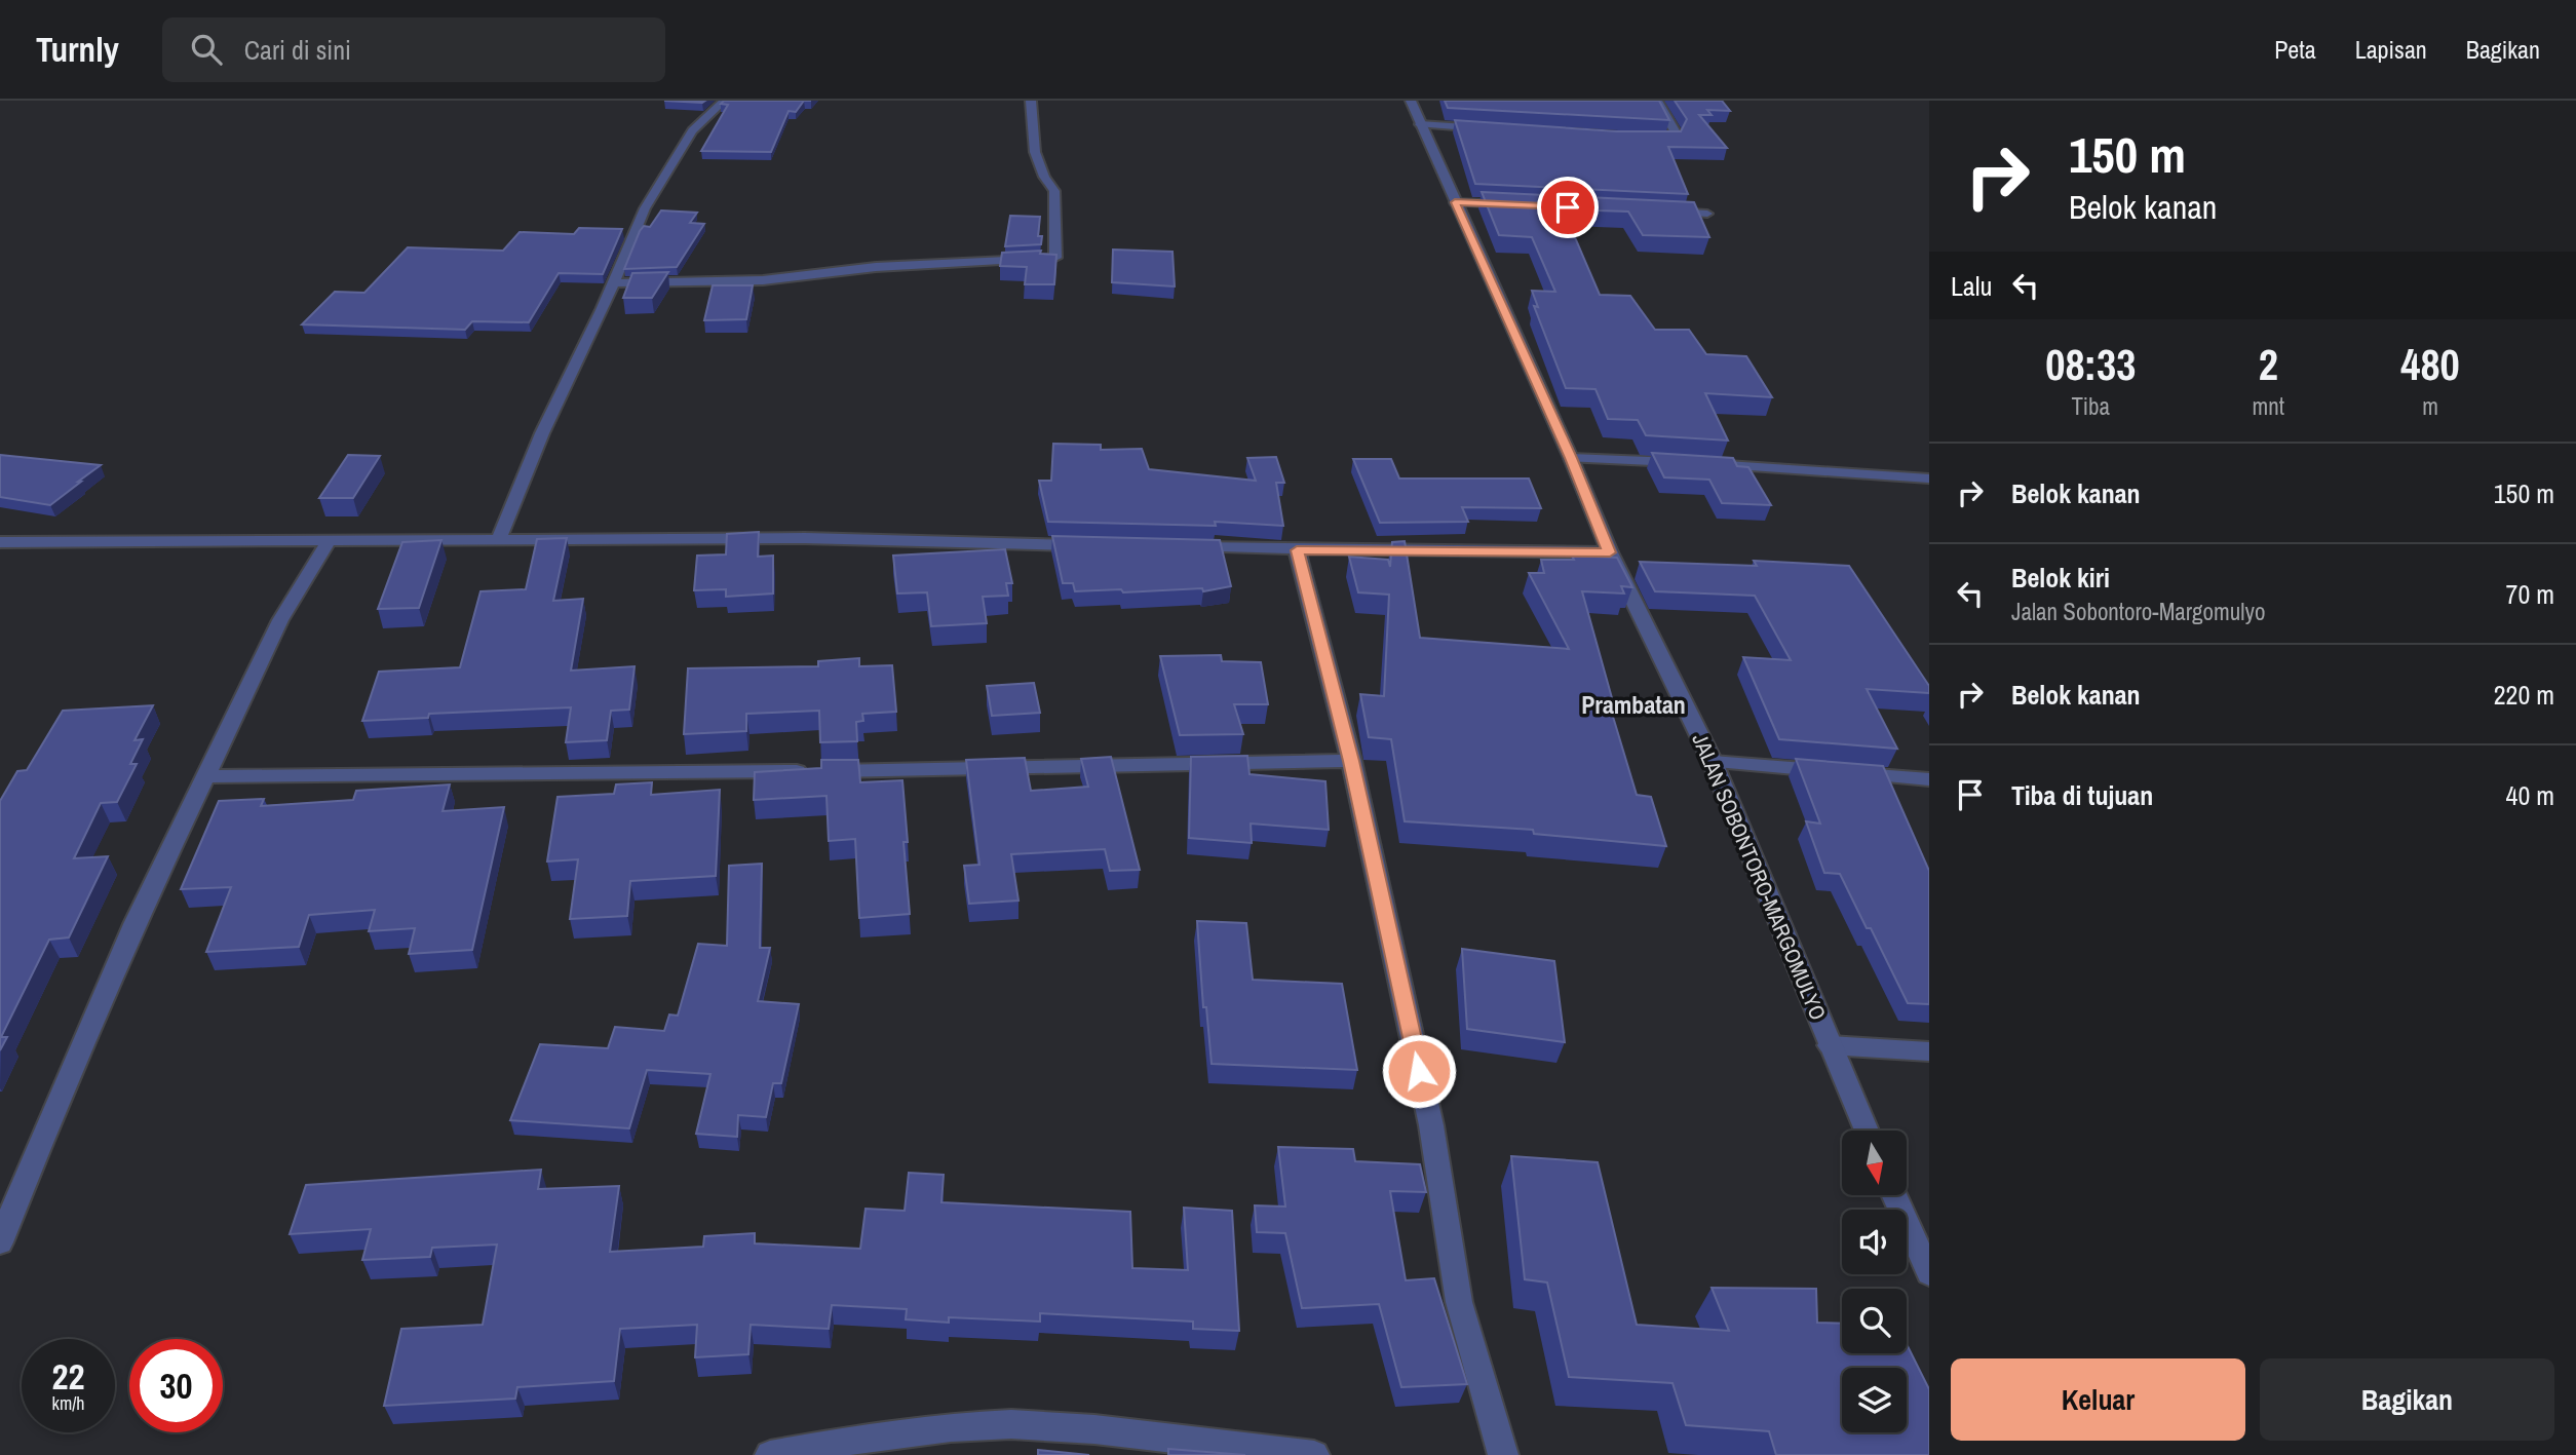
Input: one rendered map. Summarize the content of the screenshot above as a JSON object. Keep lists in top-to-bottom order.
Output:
{
  "streets": {
    "street": ["JALAN SOBONTORO-MARGOMULYO"]
  },
  "districts": ["Prambatan"],
  "north": "bottom",
  "page": {
    "header": "Turnly",
    "search": "Cari di sini",
    "nav": ["Peta", "Lapisan", "Bagikan"],
    "turn": ["150 m", "Belok kanan"],
    "then": "Lalu",
    "eta": [
      "08:33",
      "Tiba",
      "2",
      "mnt",
      "480",
      "m"
    ],
    "list": [
      {
        "name": "Belok kanan",
        "value": "150 m"
      },
      {
        "name": "Belok kiri",
        "note": "Jalan Sobontoro-Margomulyo",
        "value": "70 m"
      },
      {
        "name": "Belok kanan",
        "value": "220 m"
      },
      {
        "name": "Tiba di tujuan",
        "value": "40 m"
      }
    ],
    "speed": "22 km/h",
    "limit": "30",
    "buttons": ["Keluar", "Bagikan"]
  }
}
